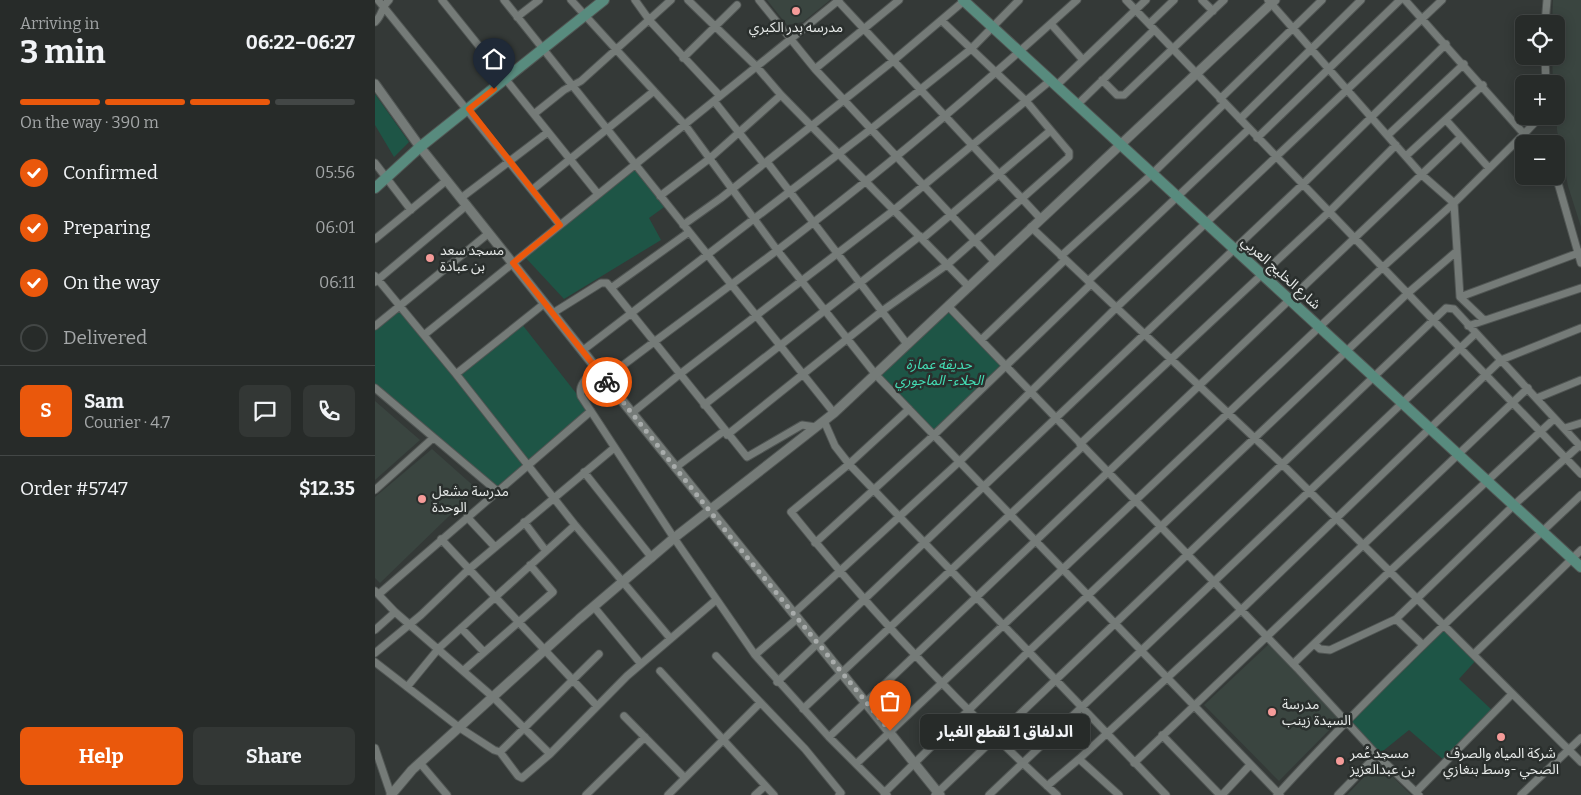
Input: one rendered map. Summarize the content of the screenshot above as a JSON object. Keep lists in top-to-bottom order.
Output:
{
  "streets": {
    "main road": ["شارع الخليج العربي"]
  },
  "parks": ["حديقة عمارة الجلاء- الماجوري"],
  "places": [
    "مدرسه بدر الكبري",
    "مسجد سعد بن عبادة",
    "مدرسة مشعل الوحدة",
    "مدرسة السيدة زينب",
    "الدلفاق 1 لقطع الغيار",
    "شركة المياه والصرف الصحي -وسط بنغازي",
    "مسجد عُمر بن عبدالعزيز"
  ],
  "page": {
    "heading": ["3 min", "Arriving in", "06:22–06:27"],
    "panel": [
      "Sam",
      "Courier · 4.7",
      "Order #5747",
      "$12.35"
    ],
    "map_buttons": ["+", "−"],
    "bar": "On the way · 390 m",
    "list": [
      ["Confirmed", "05:56"],
      ["Preparing", "06:01"],
      ["On the way", "06:11"],
      "Delivered"
    ],
    "round": "S",
    "bubble": "الدلفاق 1 لقطع الغيار",
    "buttons": ["Help", "Share"]
  }
}
